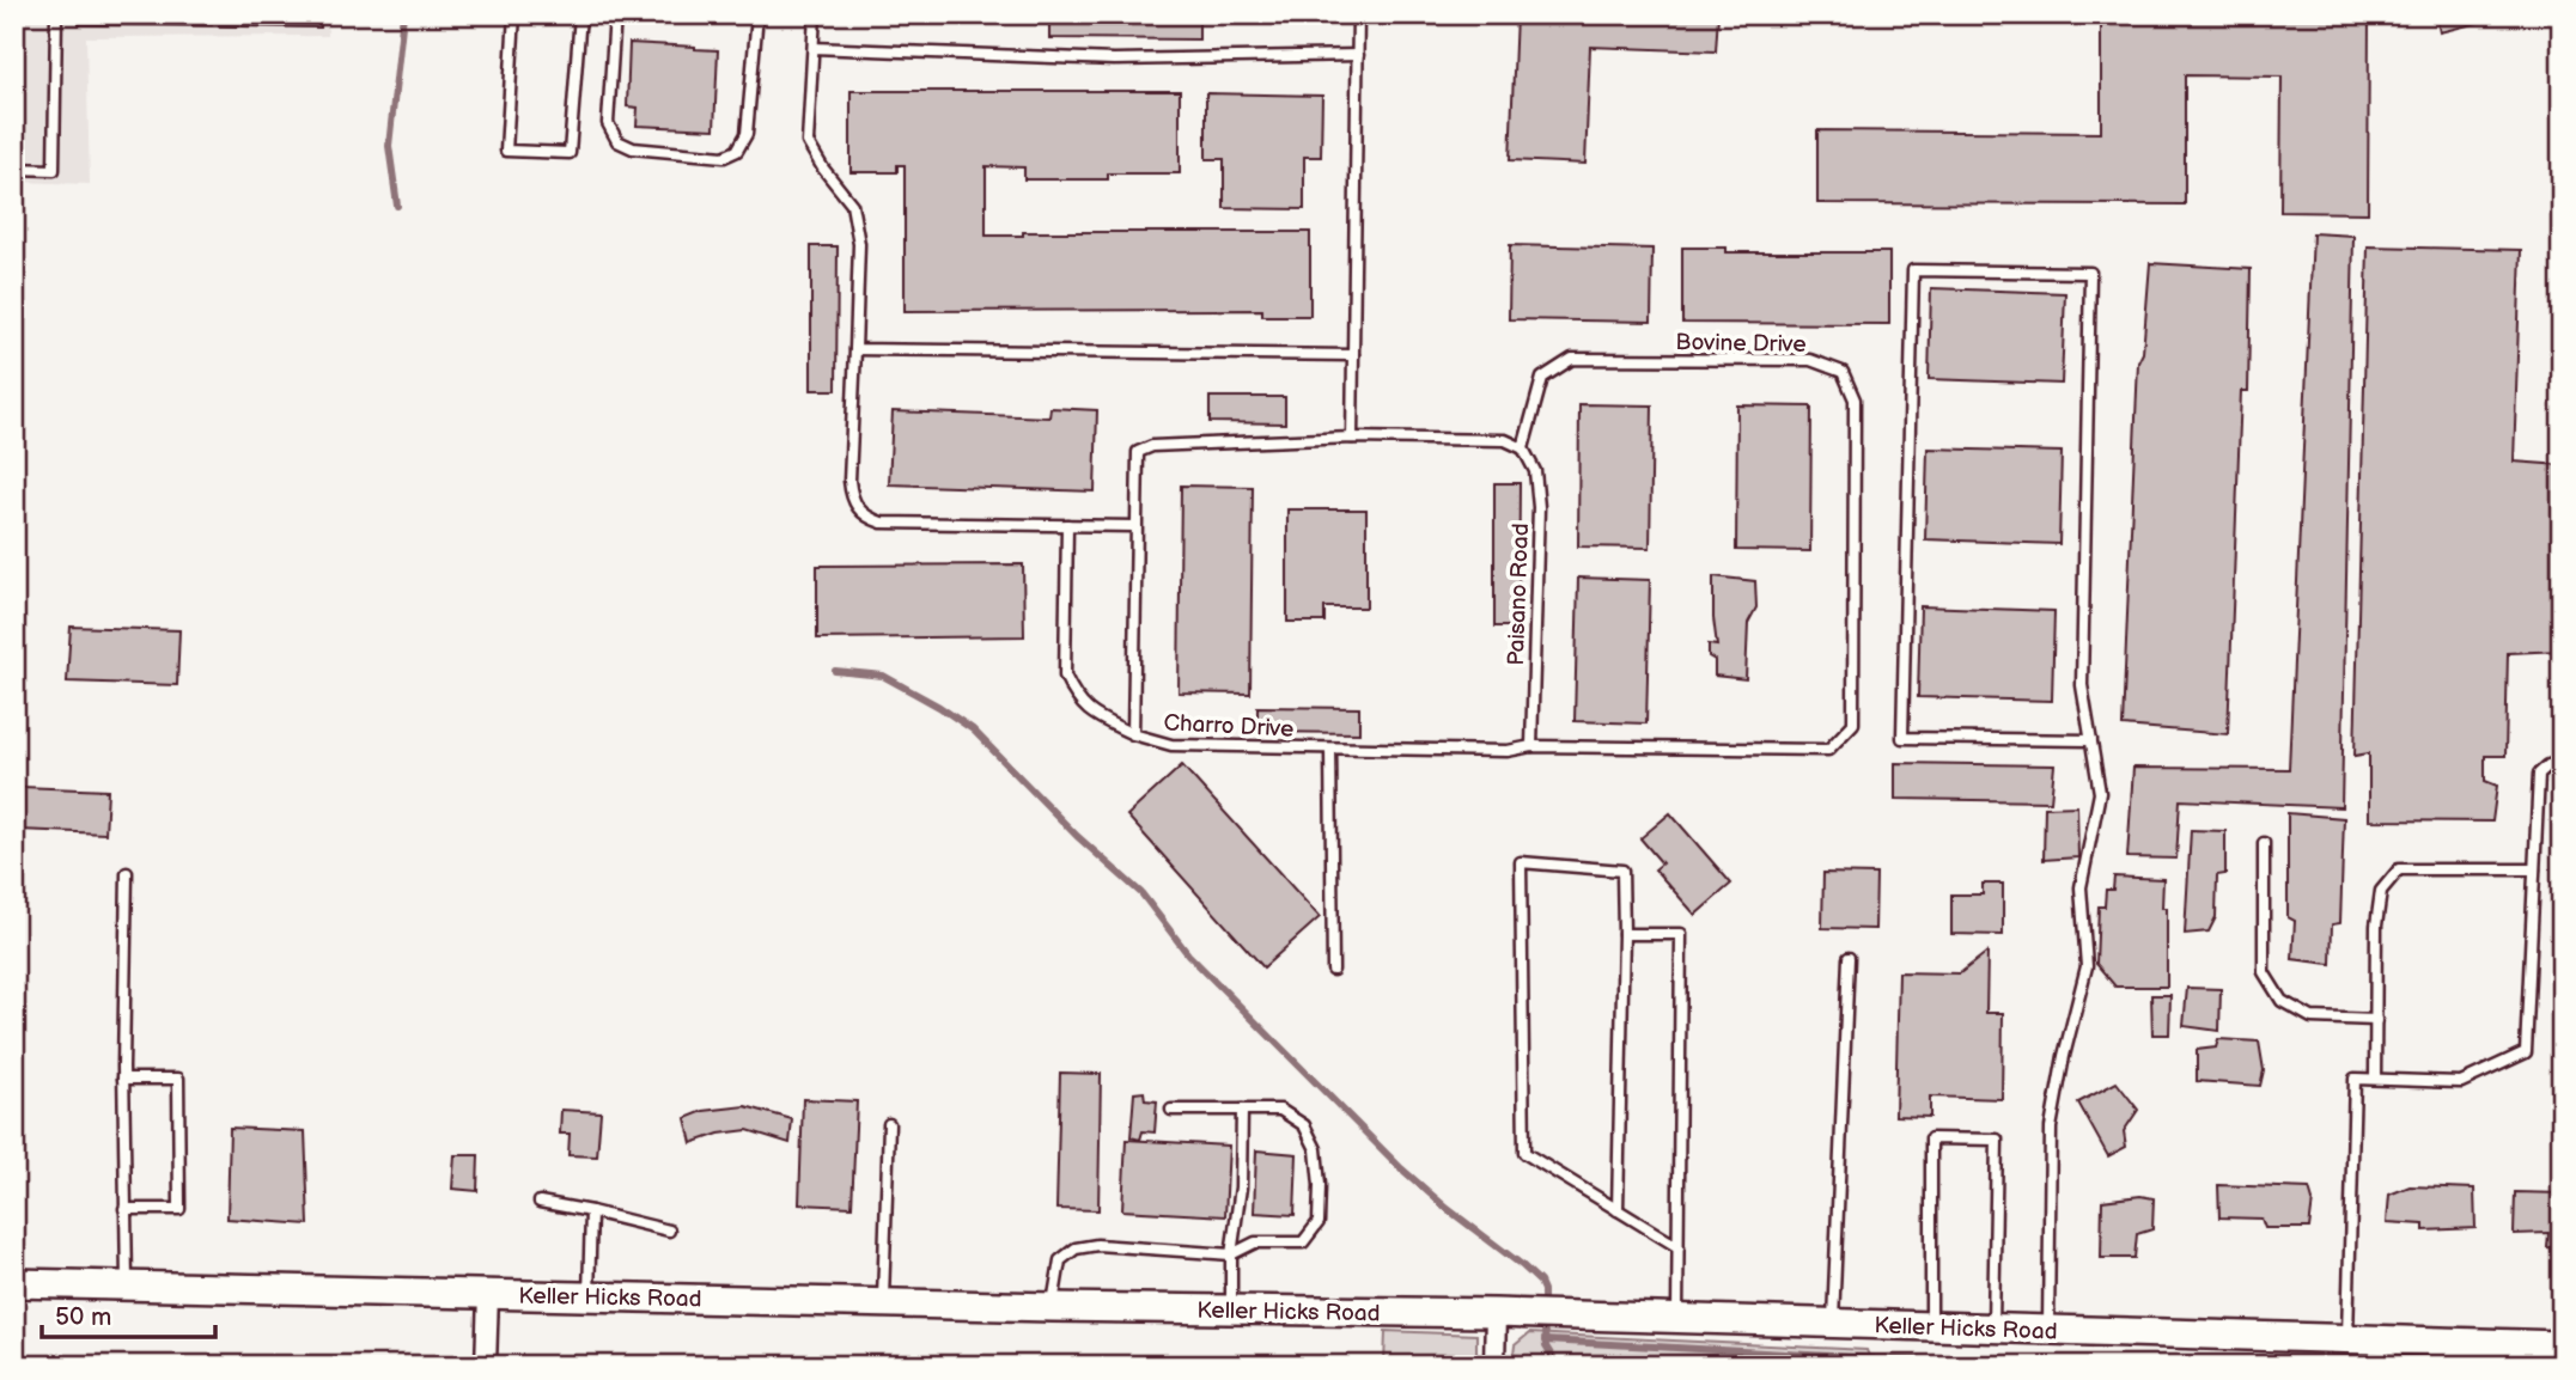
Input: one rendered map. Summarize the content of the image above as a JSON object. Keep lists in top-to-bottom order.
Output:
{
  "streets": {
    "street": ["Keller Hicks Road"],
    "lane": ["Bovine Drive", "Paisano Road", "Charro Drive"]
  },
  "crossings": [
    ["Bovine Drive", "Paisano Road"],
    ["Bovine Drive", "Charro Drive"],
    ["Paisano Road", "Charro Drive"]
  ],
  "scale_bar": "50 m"
}
